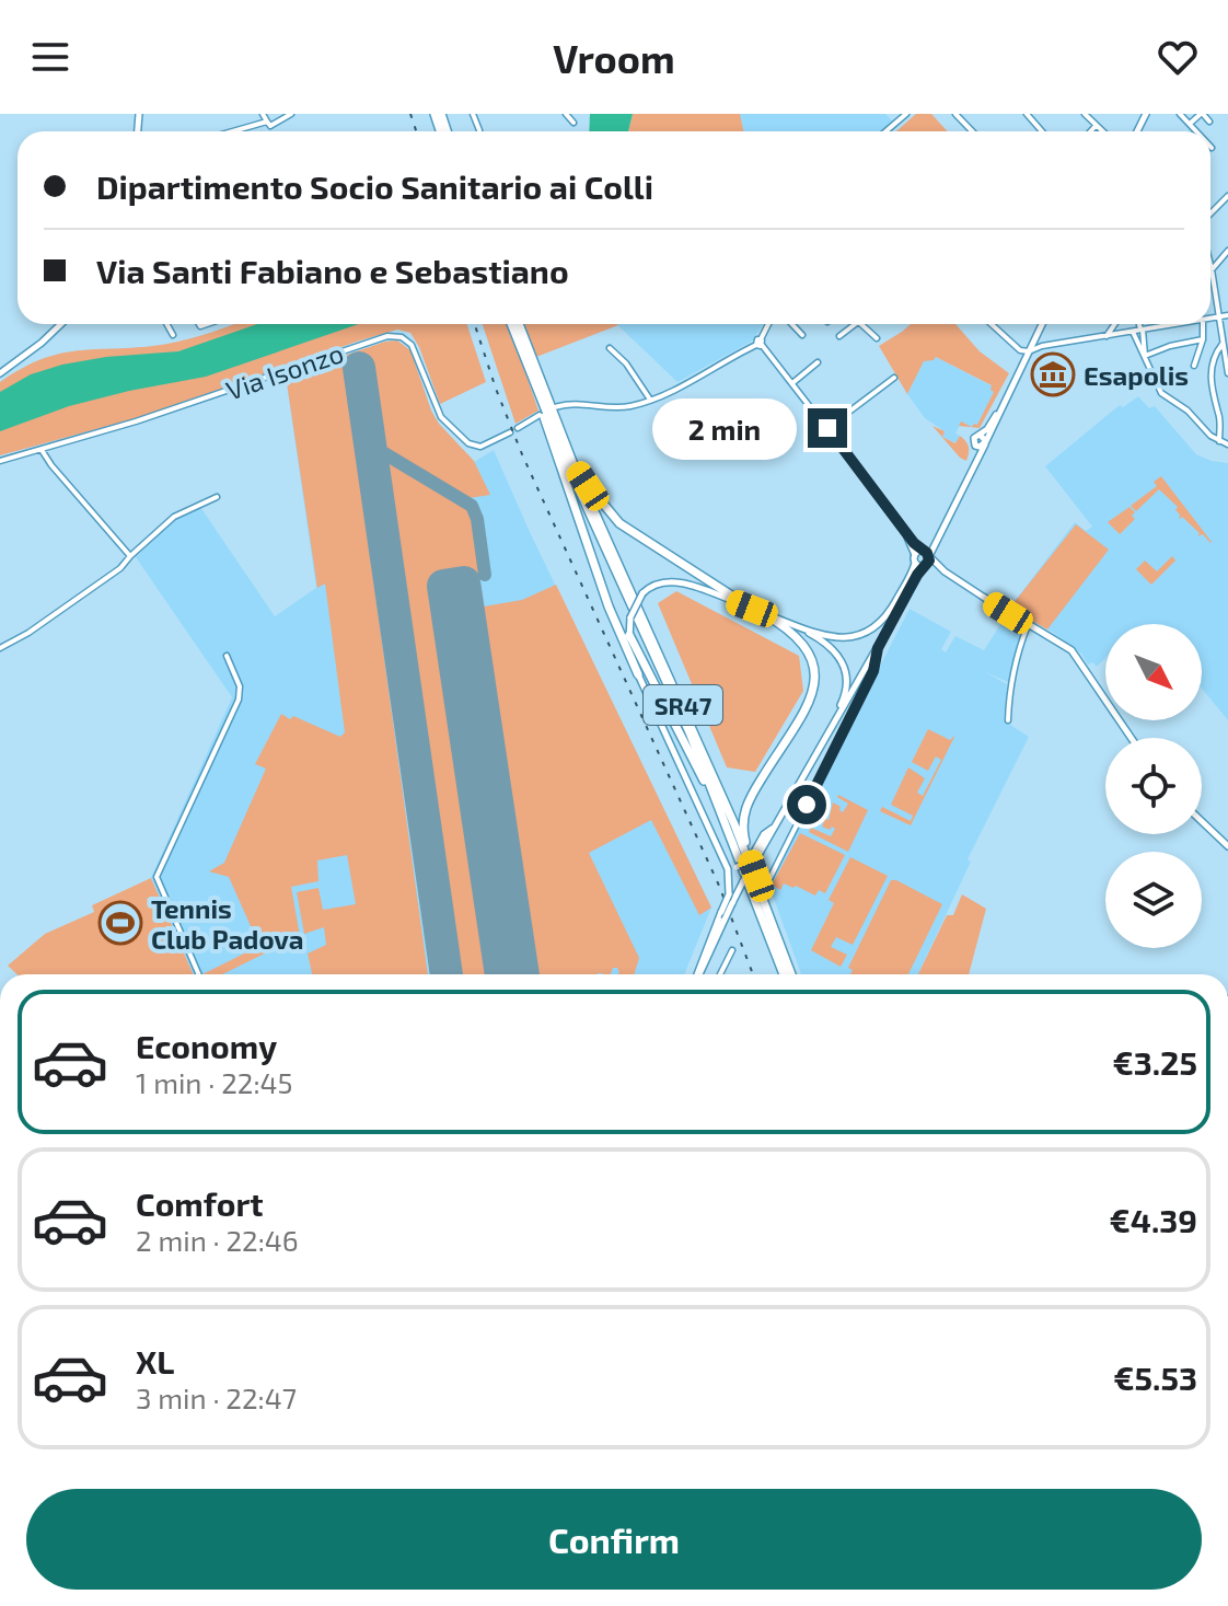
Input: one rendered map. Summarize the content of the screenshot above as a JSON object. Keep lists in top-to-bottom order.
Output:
{
  "streets": {
    "highway": ["SR47"],
    "street": ["Via Isonzo"]
  },
  "places": {
    "museum": ["Esapolis"],
    "sports": ["Tennis Club Padova"]
  },
  "north": "bottom right",
  "page": {
    "header": "Vroom",
    "banner": ["Dipartimento Socio Sanitario ai Colli", "Via Santi Fabiano e Sebastiano"],
    "bubble": "2 min",
    "list": [
      {
        "name": "Economy",
        "note": "1 min · 22:45",
        "value": "€3.25"
      },
      {
        "name": "Comfort",
        "note": "2 min · 22:46",
        "value": "€4.39"
      },
      {
        "name": "XL",
        "note": "3 min · 22:47",
        "value": "€5.53"
      }
    ],
    "buttons": "Confirm"
  }
}
